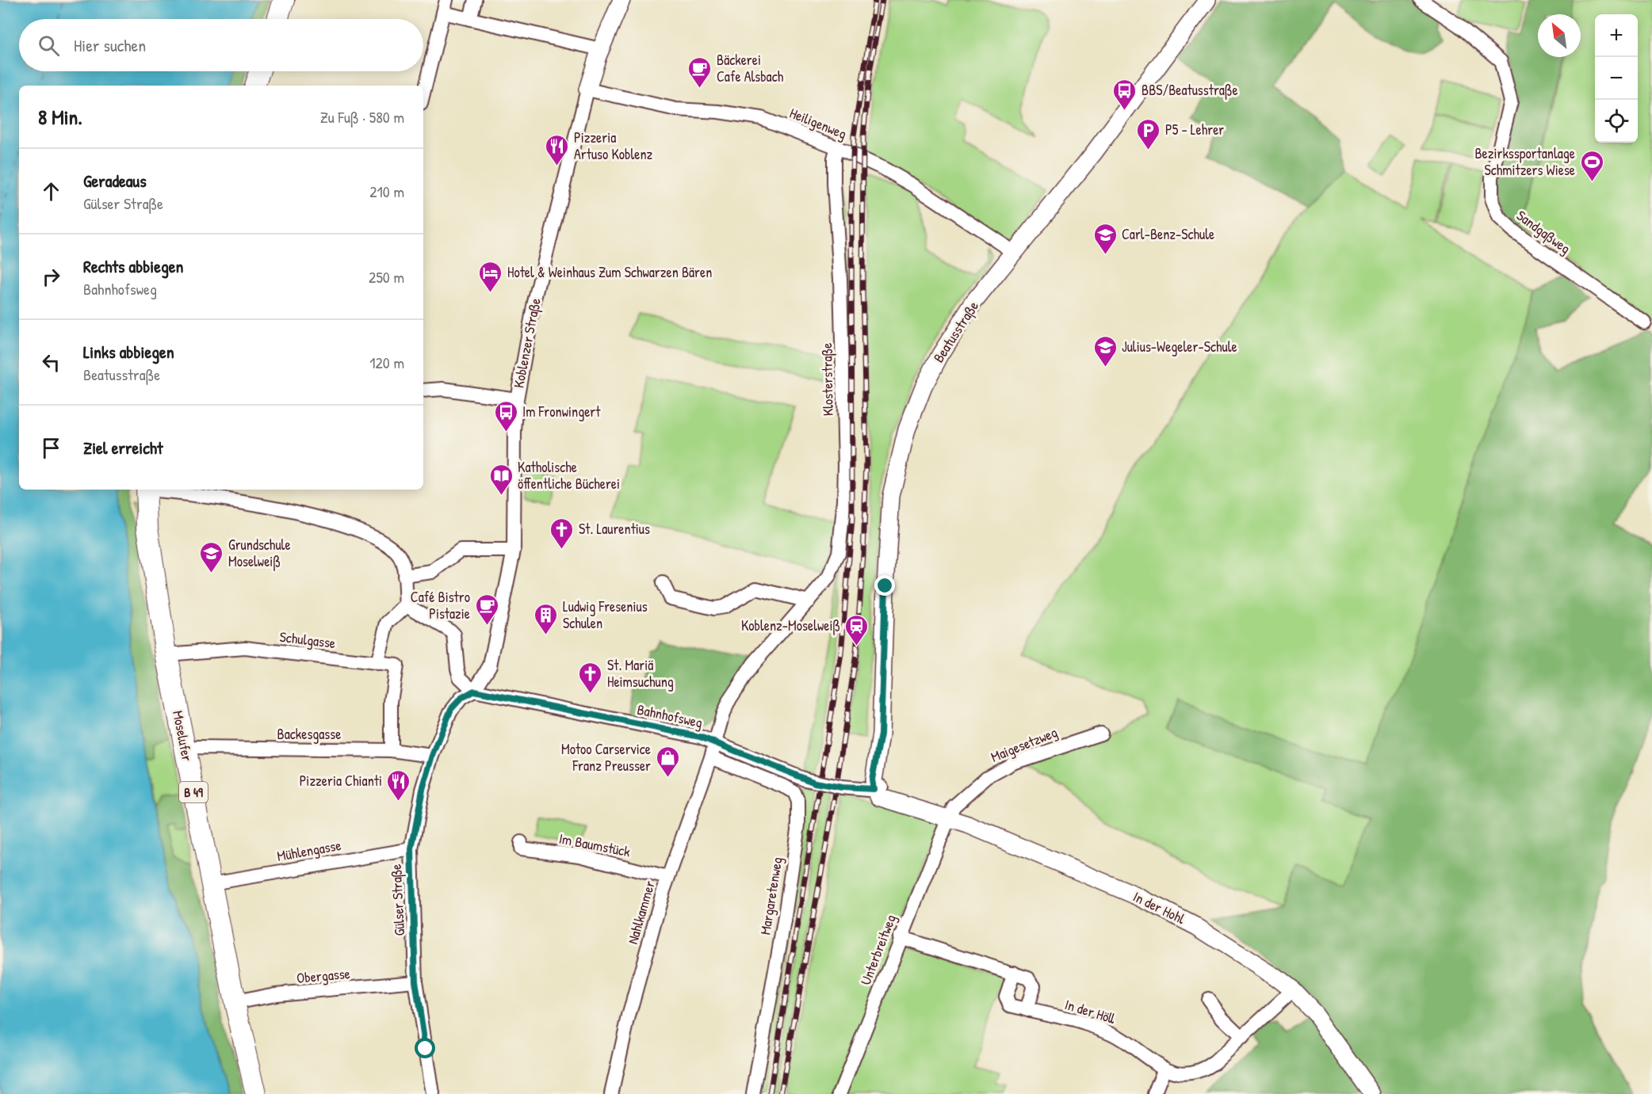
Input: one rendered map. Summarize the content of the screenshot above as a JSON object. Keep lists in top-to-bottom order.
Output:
{
  "streets": {
    "main road": ["Moselufer", "B 49"],
    "street": [
      "Heiligenweg",
      "Sandgaßweg",
      "Beatusstraße",
      "Koblenzer Straße",
      "Klosterstraße",
      "Schulgasse",
      "Bahnhofsweg",
      "Backesgasse",
      "Maigesetzweg",
      "Im Baumstück",
      "Mühlengasse",
      "Margaretenweg",
      "Gülser Straße",
      "In der Hohl",
      "Nahlkammer",
      "Unterbreitweg",
      "Obergasse",
      "In der Höll"
    ]
  },
  "crossings": [
    ["Heiligenweg", "Beatusstraße"],
    ["Heiligenweg", "Koblenzer Straße"],
    ["Heiligenweg", "Klosterstraße"],
    ["Beatusstraße", "Bahnhofsweg"],
    ["Beatusstraße", "In der Hohl"],
    ["Koblenzer Straße", "Bahnhofsweg"],
    ["Koblenzer Straße", "Gülser Straße"],
    ["Klosterstraße", "Bahnhofsweg"],
    ["Klosterstraße", "Nahlkammer"],
    ["Schulgasse", "Backesgasse"],
    ["Schulgasse", "Moselufer"],
    ["Bahnhofsweg", "Gülser Straße"],
    ["Bahnhofsweg", "In der Hohl"],
    ["Bahnhofsweg", "Nahlkammer"],
    ["Backesgasse", "Moselufer"],
    ["Backesgasse", "Gülser Straße"],
    ["Moselufer", "Mühlengasse"],
    ["Moselufer", "Obergasse"],
    ["Maigesetzweg", "In der Hohl"],
    ["Maigesetzweg", "Unterbreitweg"],
    ["Im Baumstück", "Nahlkammer"],
    ["Mühlengasse", "Gülser Straße"],
    ["Margaretenweg", "Nahlkammer"],
    ["Gülser Straße", "Obergasse"],
    ["In der Hohl", "Unterbreitweg"],
    ["In der Hohl", "In der Höll"]
  ],
  "places": {
    "cafe": ["Bäckerei Cafe Alsbach", "Café Bistro Pistazie"],
    "bus stop": ["BBS/Beatusstraße", "Im Fronwingert"],
    "parking": ["P5 - Lehrer"],
    "restaurant": ["Pizzeria Artuso Koblenz", "Pizzeria Chianti"],
    "sports": ["Bezirkssportanlage Schmitzers Wiese"],
    "school or university": ["Carl-Benz-Schule", "Julius-Wegeler-Schule", "Grundschule Moselweiß"],
    "hotel": ["Hotel & Weinhaus Zum Schwarzen Bären"],
    "library": ["Katholische öffentliche Bücherei"],
    "church": ["St. Laurentius", "St. Mariä Heimsuchung"],
    "building": ["Ludwig Fresenius Schulen"],
    "station": ["Koblenz-Moselweiß"],
    "shop": ["Motoo Carservice Franz Preusser"]
  },
  "north": "top left",
  "page": {
    "map_buttons": ["+", "−"],
    "search": "Hier suchen",
    "heading": ["8 Min.", "Zu Fuß · 580 m"],
    "list": [
      ["Geradeaus", "Gülser Straße", "210 m"],
      ["Rechts abbiegen", "Bahnhofsweg", "250 m"],
      ["Links abbiegen", "Beatusstraße", "120 m"],
      "Ziel erreicht"
    ]
  }
}
